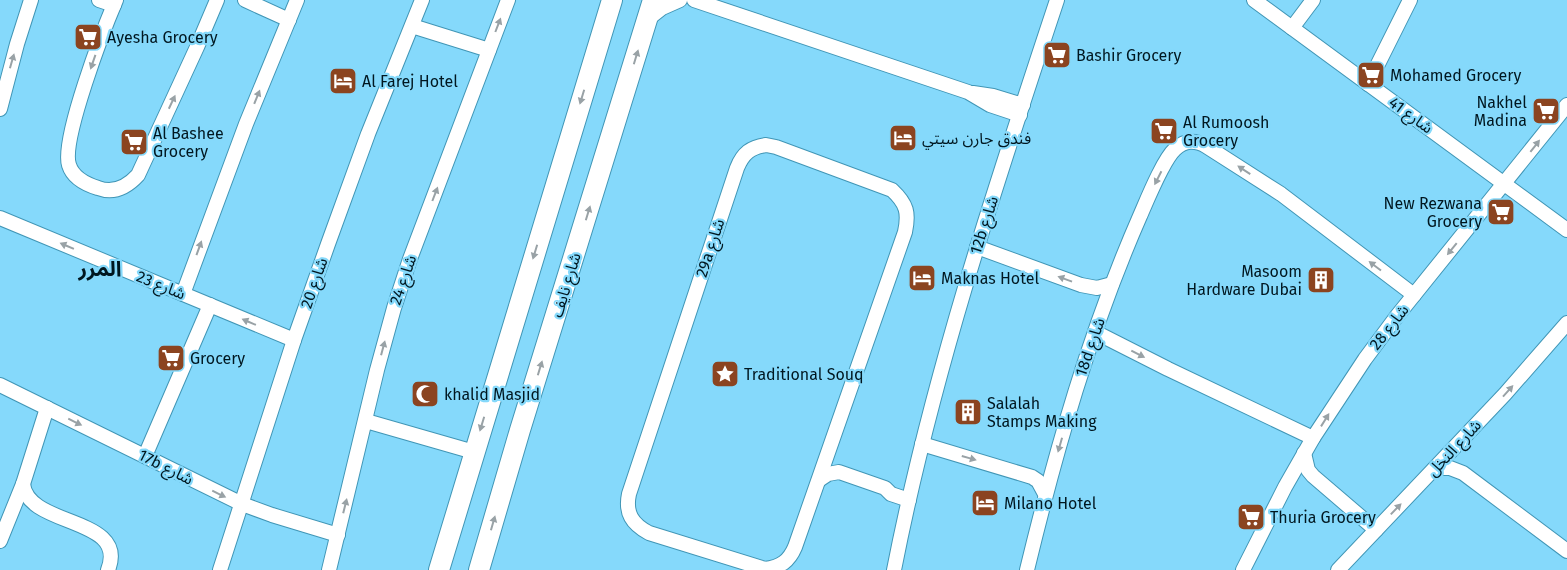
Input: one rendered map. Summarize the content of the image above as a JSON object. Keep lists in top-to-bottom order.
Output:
{
  "streets": {
    "main road": ["شارع نايف"],
    "street": [
      "شارع 41",
      "12b شارع",
      "29a شارع",
      "شارع 24",
      "شارع 20",
      "شارع 23",
      "شارع 28",
      "18d شارع",
      "شارع النخل",
      "17b شارع"
    ]
  },
  "crossings": [
    ["شارع 41", "شارع 28"],
    ["شارع 24", "17b شارع"],
    ["شارع 20", "شارع 23"],
    ["شارع 20", "17b شارع"],
    ["شارع 28", "18d شارع"]
  ],
  "one_way": [
    "شارع 24",
    "شارع 23",
    "شارع النخل",
    "17b شارع"
  ],
  "districts": ["المرر"],
  "places": {
    "supermarket": [
      "Ayesha Grocery",
      "Bashir Grocery",
      "Mohamed Grocery",
      "Nakhel Madina",
      "Al Rumoosh Grocery",
      "Al Bashee Grocery",
      "New Rezwana Grocery",
      "Grocery",
      "Thuria Grocery"
    ],
    "hotel": [
      "Al Farej Hotel",
      "فندق جارن سيتي",
      "Maknas Hotel",
      "Milano Hotel"
    ],
    "building": ["Masoom Hardware Dubai", "Salalah Stamps Making"],
    "place": ["Traditional Souq"],
    "mosque": ["khalid Masjid"]
  }
}
